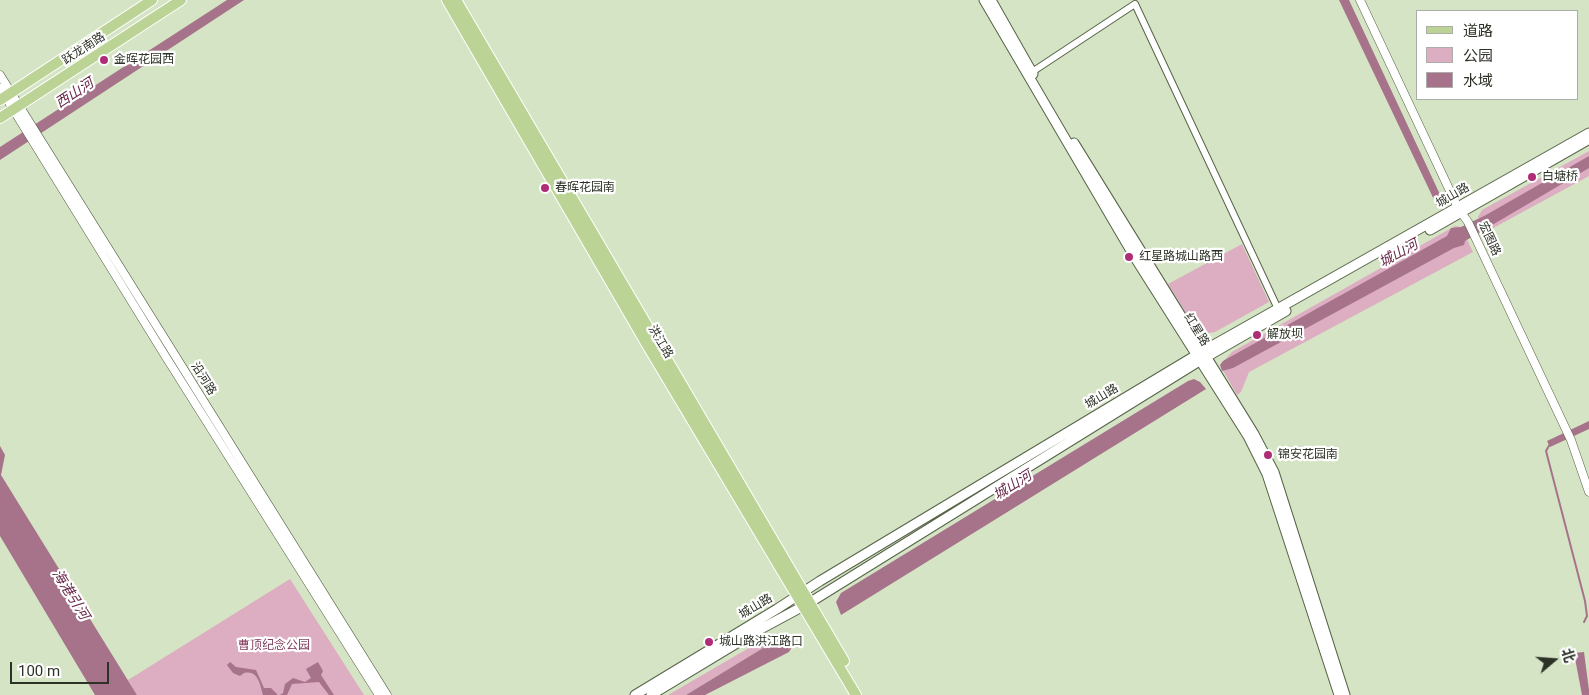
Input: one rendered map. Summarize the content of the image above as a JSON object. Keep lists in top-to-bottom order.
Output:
{
  "streets": {
    "main road": [
      "跃龙南路",
      "城山路",
      "红星路",
      "洪江路"
    ],
    "street": ["宏图路", "沿河路"]
  },
  "crossings": [
    ["跃龙南路", "沿河路"],
    ["城山路", "宏图路"],
    ["城山路", "红星路"],
    ["城山路", "洪江路"]
  ],
  "water": ["西山河", "城山河", "海港引河"],
  "parks": ["曹顶纪念公园"],
  "places": [
    "金晖花园西",
    "白塘桥",
    "春晖花园南",
    "红星路城山路西",
    "解放坝",
    "锦安花园南",
    "城山路洪江路口"
  ],
  "legend": ["道路", "公园", "水域"],
  "scale_bar": "100 m",
  "north": "right"
}
